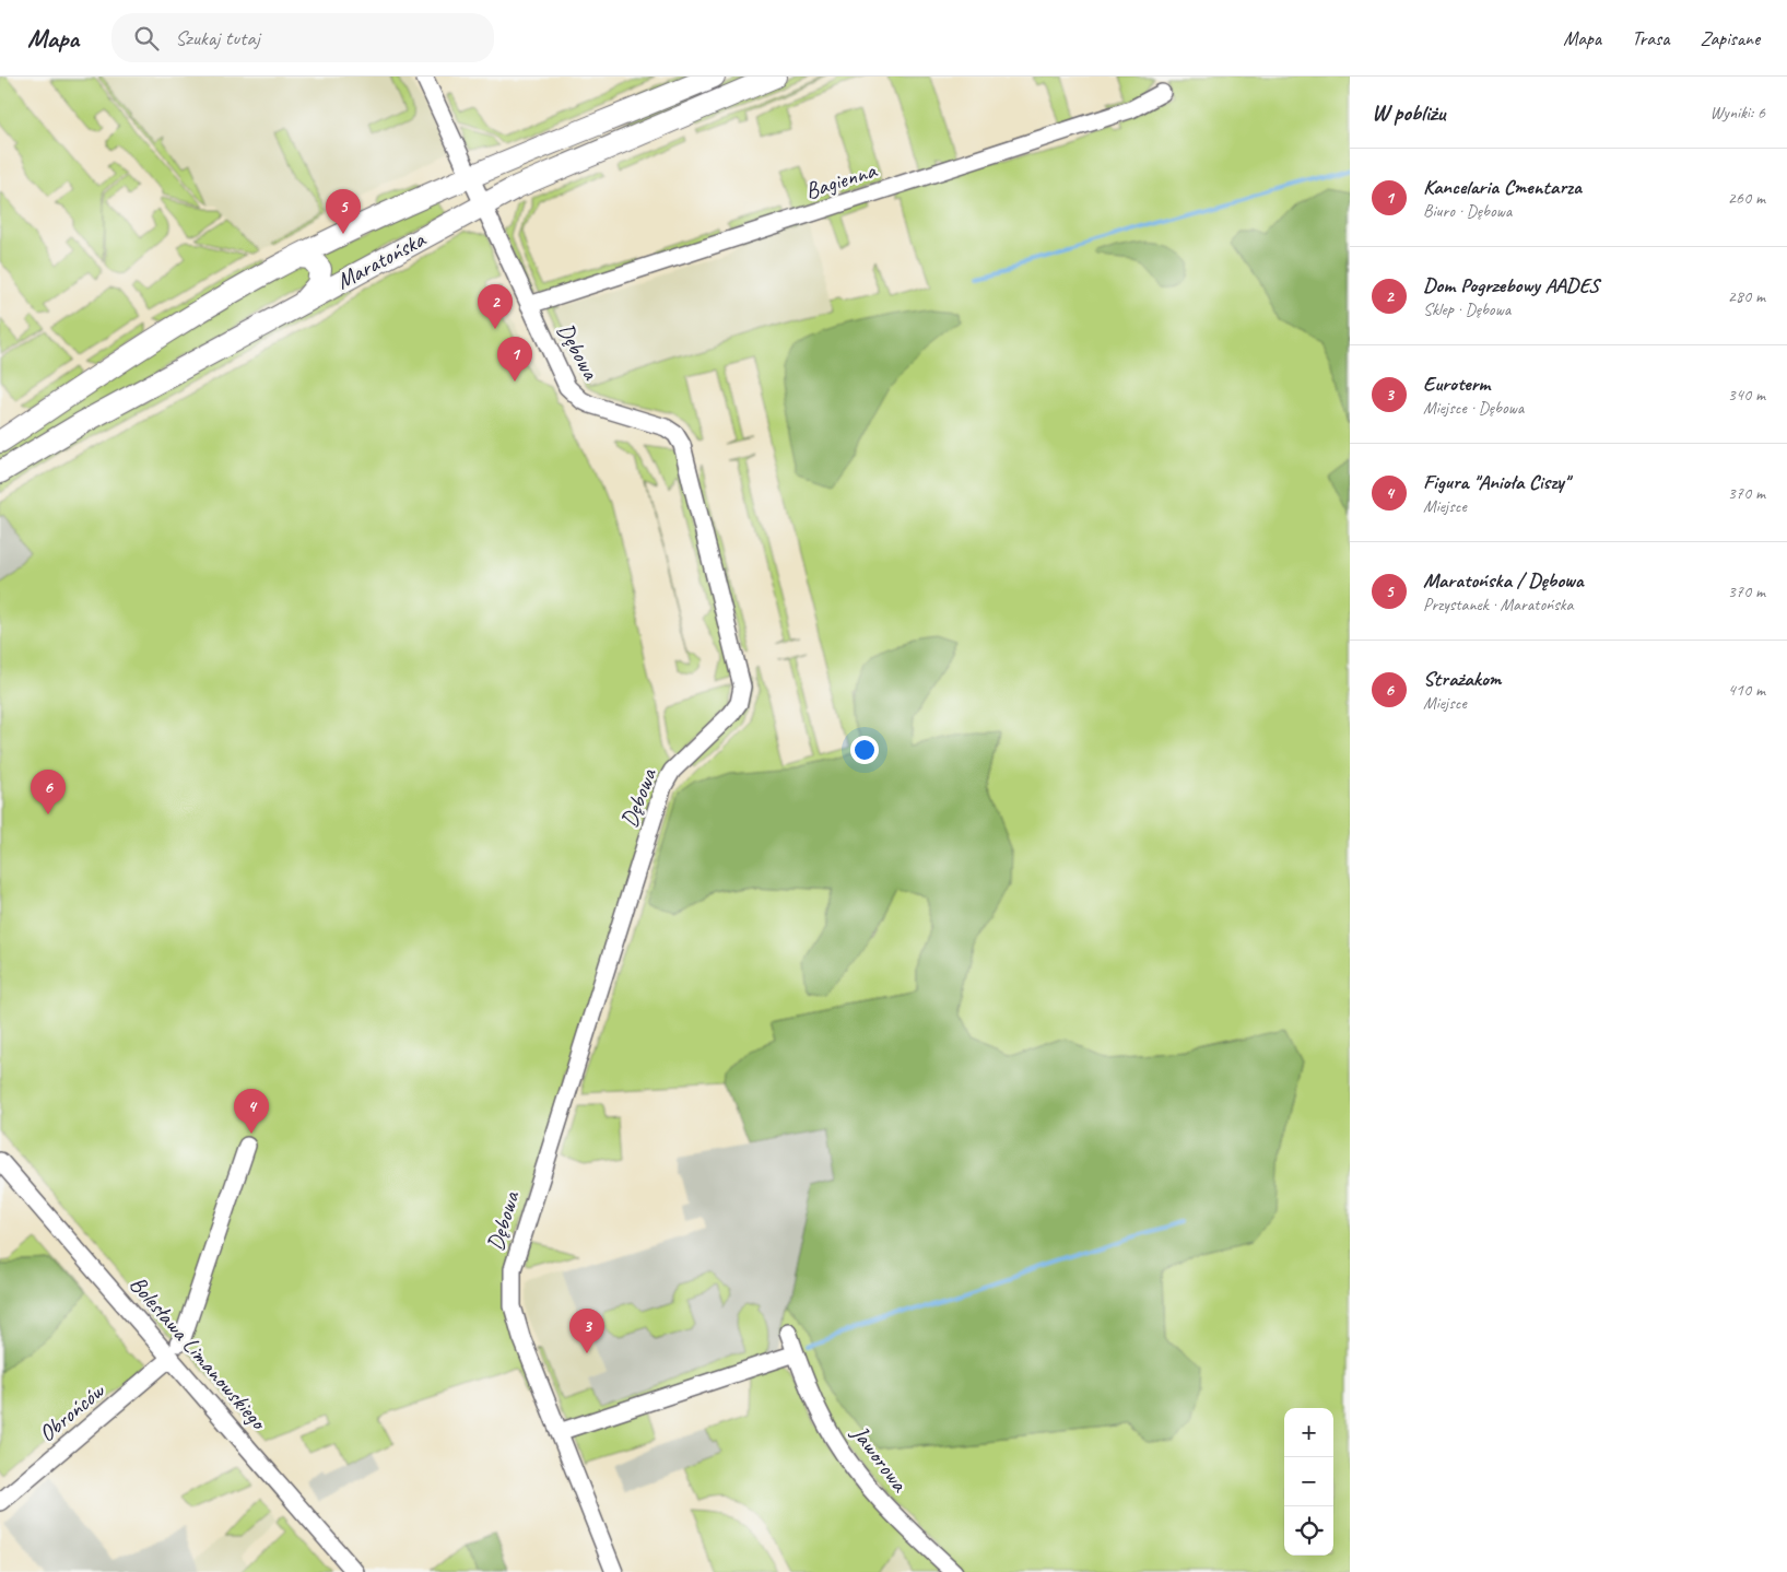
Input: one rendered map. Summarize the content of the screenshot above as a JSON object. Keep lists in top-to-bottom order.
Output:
{
  "streets": {
    "main road": ["Maratońska"],
    "street": [
      "Bagienna",
      "Dębowa",
      "Bolesława Limanowskiego",
      "Obrońców",
      "Jaworowa"
    ]
  },
  "crossings": [
    ["Bagienna", "Dębowa"],
    ["Maratońska", "Dębowa"],
    ["Bolesława Limanowskiego", "Obrońców"]
  ],
  "page": {
    "header": "Mapa",
    "search": "Szukaj tutaj",
    "nav": ["Mapa", "Trasa", "Zapisane"],
    "heading": ["W pobliżu", "Wyniki: 6"],
    "list": [
      {
        "mark": "1",
        "name": "Kancelaria Cmentarza",
        "note": "Biuro · Dębowa",
        "value": "260 m"
      },
      {
        "mark": "2",
        "name": "Dom Pogrzebowy AADES",
        "note": "Sklep · Dębowa",
        "value": "280 m"
      },
      {
        "mark": "3",
        "name": "Euroterm",
        "note": "Miejsce · Dębowa",
        "value": "340 m"
      },
      {
        "mark": "4",
        "name": "Figura \"Anioła Ciszy\"",
        "note": "Miejsce",
        "value": "370 m"
      },
      {
        "mark": "5",
        "name": "Maratońska / Dębowa",
        "note": "Przystanek · Maratońska",
        "value": "370 m"
      },
      {
        "mark": "6",
        "name": "Strażakom",
        "note": "Miejsce",
        "value": "410 m"
      }
    ],
    "pins": [
      "5",
      "2",
      "1",
      "6",
      "4",
      "3"
    ],
    "map_buttons": ["+", "−"]
  }
}
